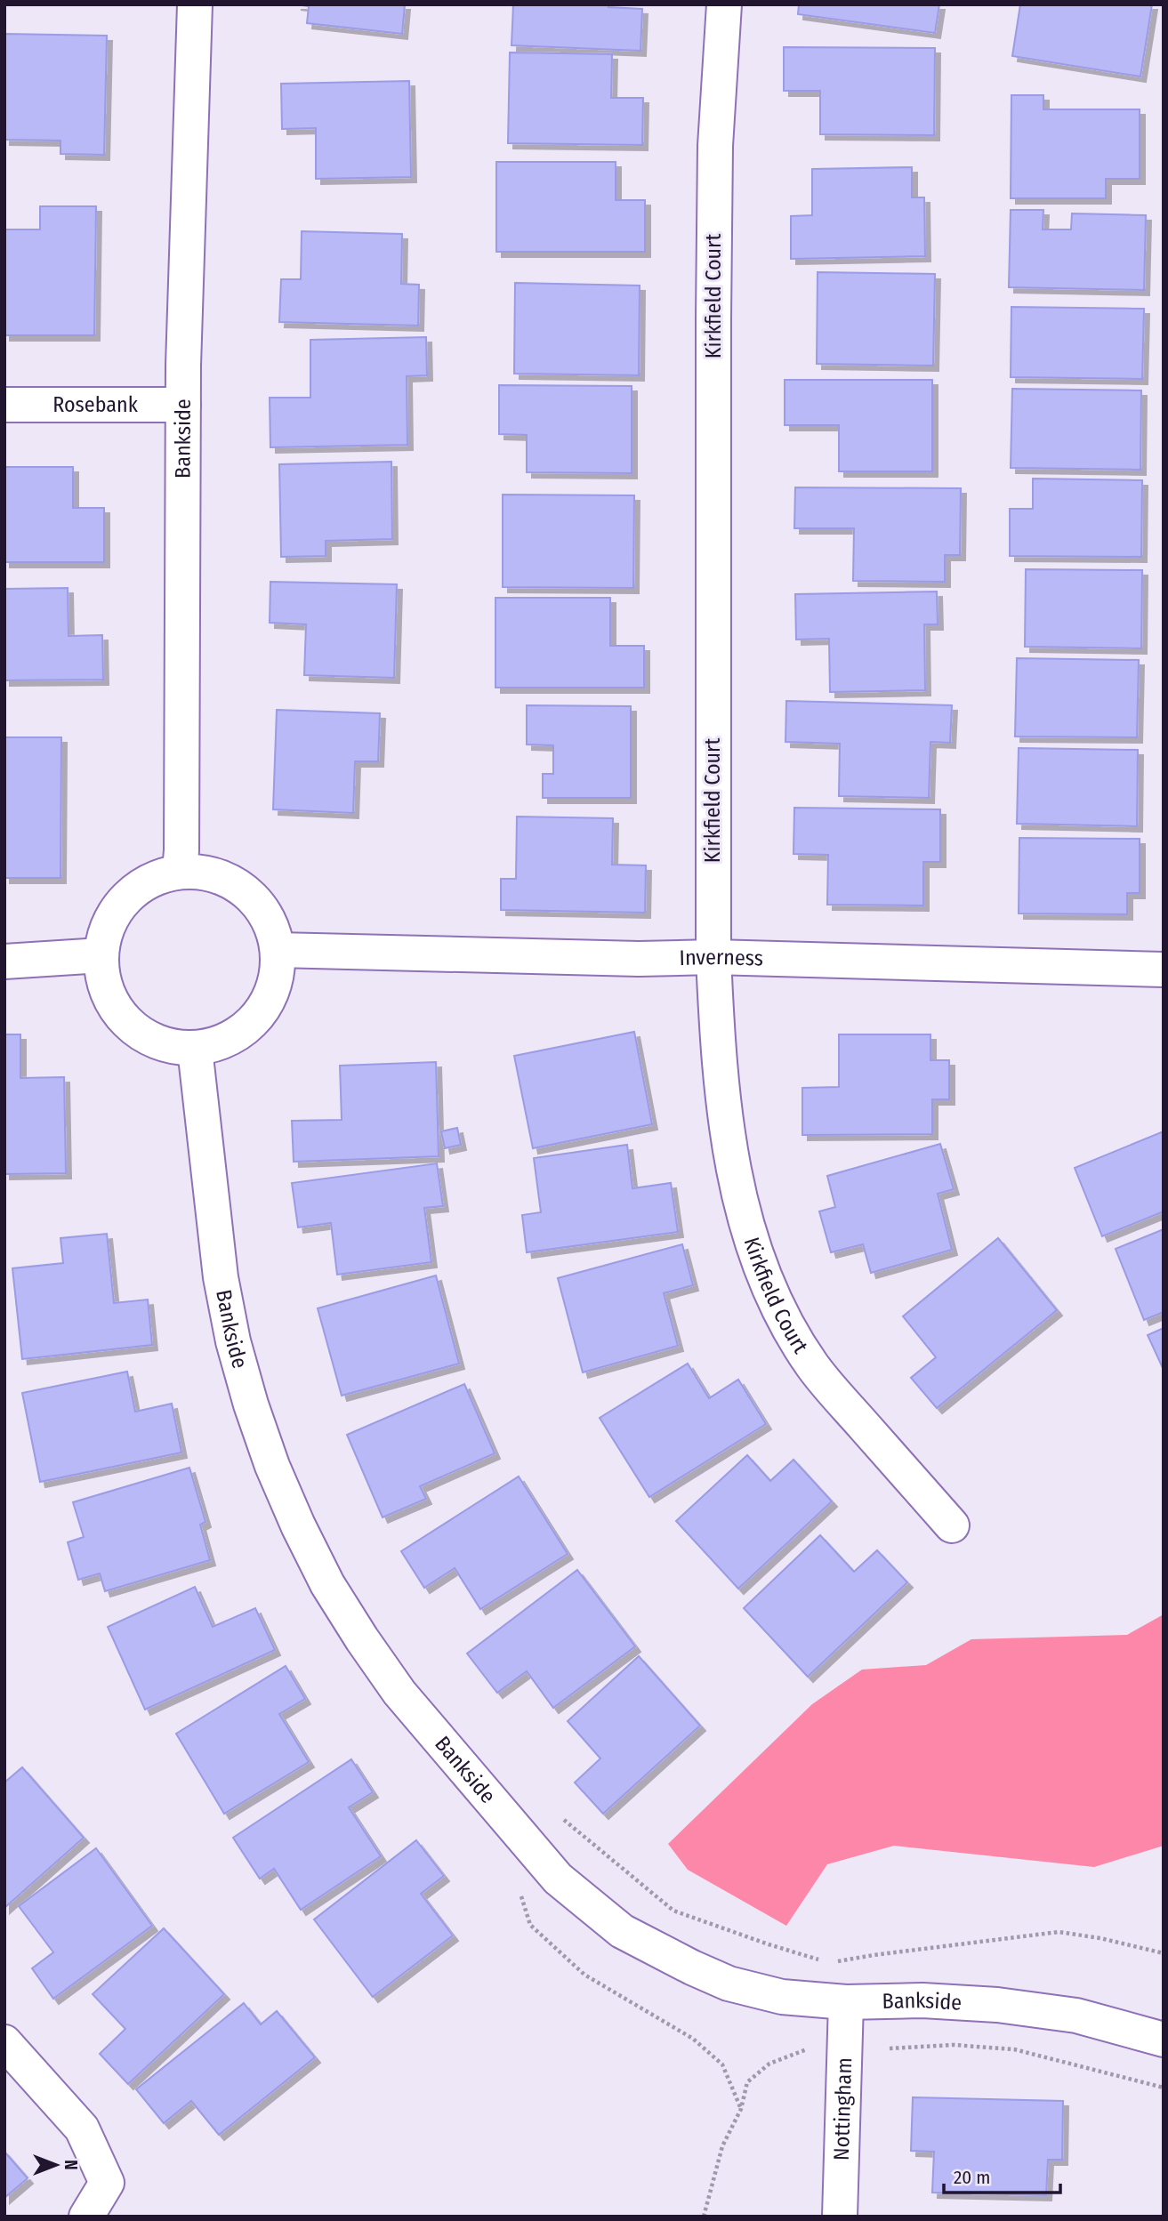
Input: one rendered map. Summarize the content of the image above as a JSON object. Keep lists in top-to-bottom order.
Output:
{
  "streets": {
    "street": [
      "Kirkfield Court",
      "Rosebank",
      "Bankside",
      "Inverness",
      "Nottingham"
    ]
  },
  "crossings": [
    ["Kirkfield Court", "Inverness"],
    ["Rosebank", "Bankside"],
    ["Bankside", "Inverness"],
    ["Bankside", "Nottingham"]
  ],
  "scale_bar": "20 m",
  "north": "right"
}
